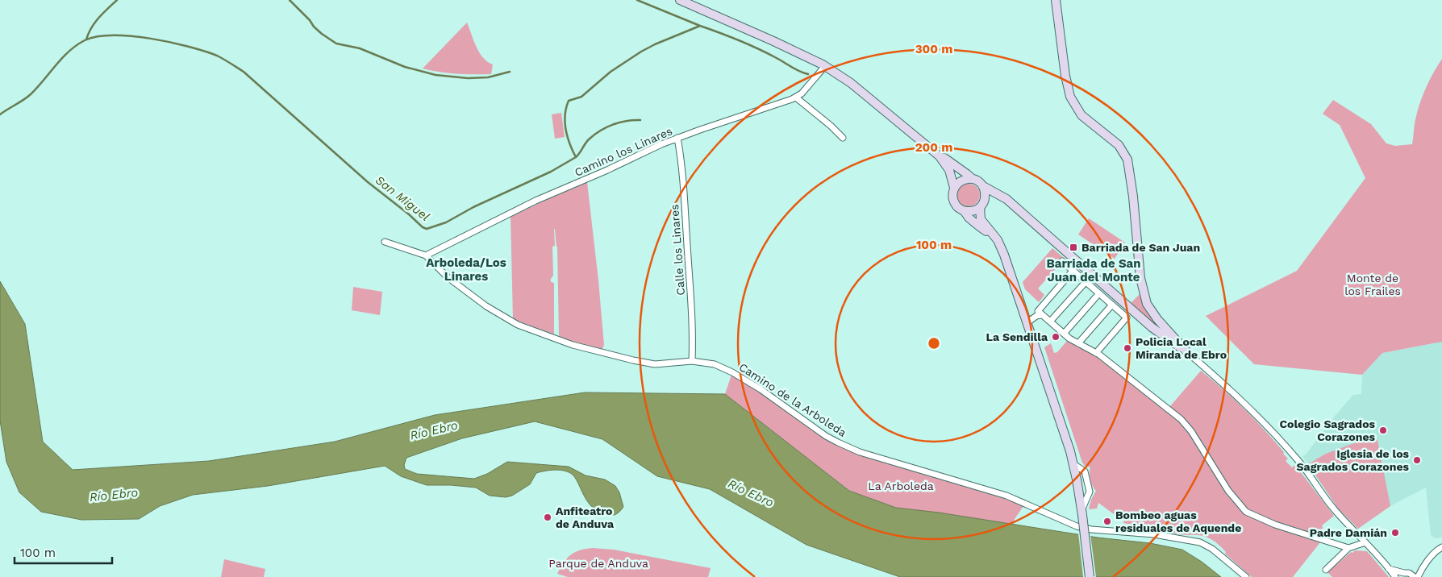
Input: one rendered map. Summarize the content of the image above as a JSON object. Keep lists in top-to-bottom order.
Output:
{
  "streets": {
    "street": ["Camino los Linares", "Calle los Linares", "Camino de la Arboleda"]
  },
  "crossings": [
    ["Camino los Linares", "Calle los Linares"],
    ["Camino los Linares", "Camino de la Arboleda"],
    ["Calle los Linares", "Camino de la Arboleda"]
  ],
  "districts": ["Arboleda/Los Linares", "Barriada de San Juan del Monte"],
  "water": ["San Miguel", "Río Ebro"],
  "parks": ["Monte de los Frailes", "La Arboleda", "Parque de Anduva"],
  "places": {
    "transit": ["Barriada de San Juan"],
    "other": [
      "La Sendilla",
      "Policia Local Miranda de Ebro",
      "Colegio Sagrados Corazones",
      "Iglesia de los Sagrados Corazones",
      "Anfiteatro de Anduva",
      "Bombeo aguas residuales de Aquende",
      "Padre Damián"
    ]
  },
  "scale_bar": "100 m",
  "rings": ["300 m", "200 m", "100 m"]
}
